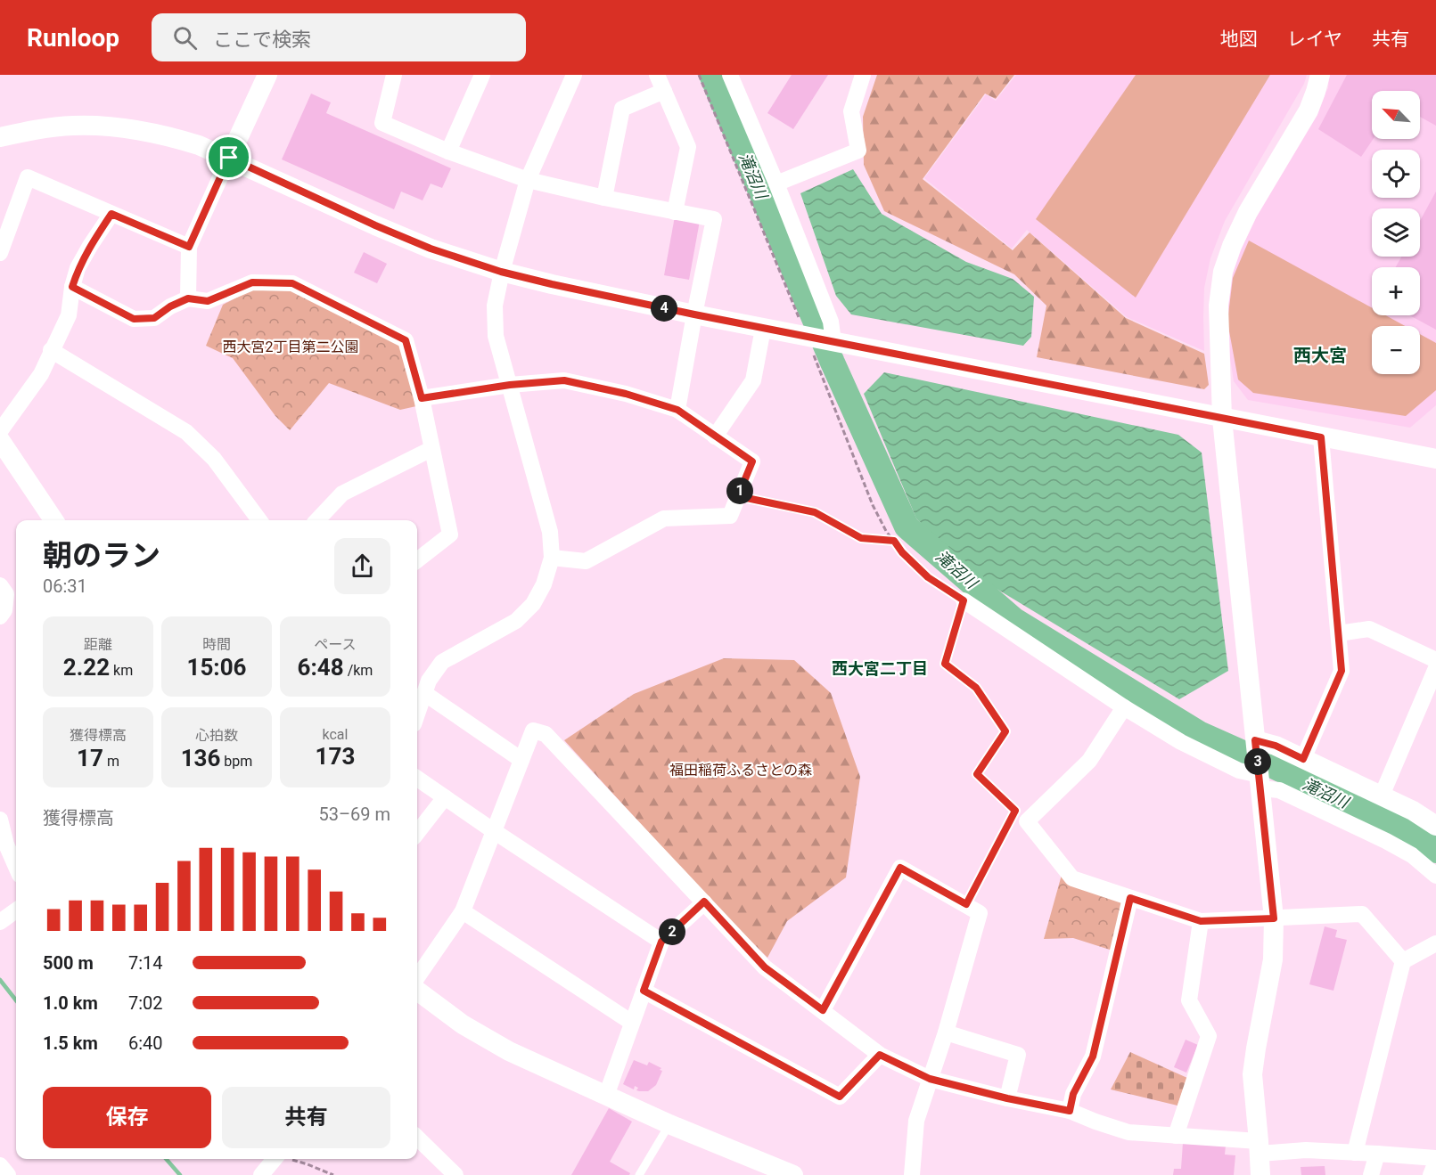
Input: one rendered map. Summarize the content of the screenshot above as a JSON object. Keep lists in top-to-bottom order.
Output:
{
  "districts": ["西大宮", "西大宮二丁目"],
  "water": ["滝沼川"],
  "parks": ["西大宮2丁目第二公園", "福田稲荷ふるさとの森"],
  "north": "top left",
  "page": {
    "header": "Runloop",
    "search": "ここで検索",
    "nav": ["地図", "レイヤ", "共有"],
    "map_buttons": ["+", "−"],
    "pins": [
      "4",
      "1",
      "3",
      "2"
    ],
    "heading": ["朝のラン", "06:31"],
    "stats": [
      ["距離", "2.22 km"],
      ["時間", "15:06"],
      ["ペース", "6:48 /km"],
      ["獲得標高", "17 m"],
      ["心拍数", "136 bpm"],
      ["kcal", "173"]
    ],
    "chart": ["獲得標高", "53–69 m"],
    "list": [
      {
        "name": "500 m",
        "note": "7:14"
      },
      {
        "name": "1.0 km",
        "note": "7:02"
      },
      {
        "name": "1.5 km",
        "note": "6:40"
      }
    ],
    "buttons": ["保存", "共有"]
  }
}
